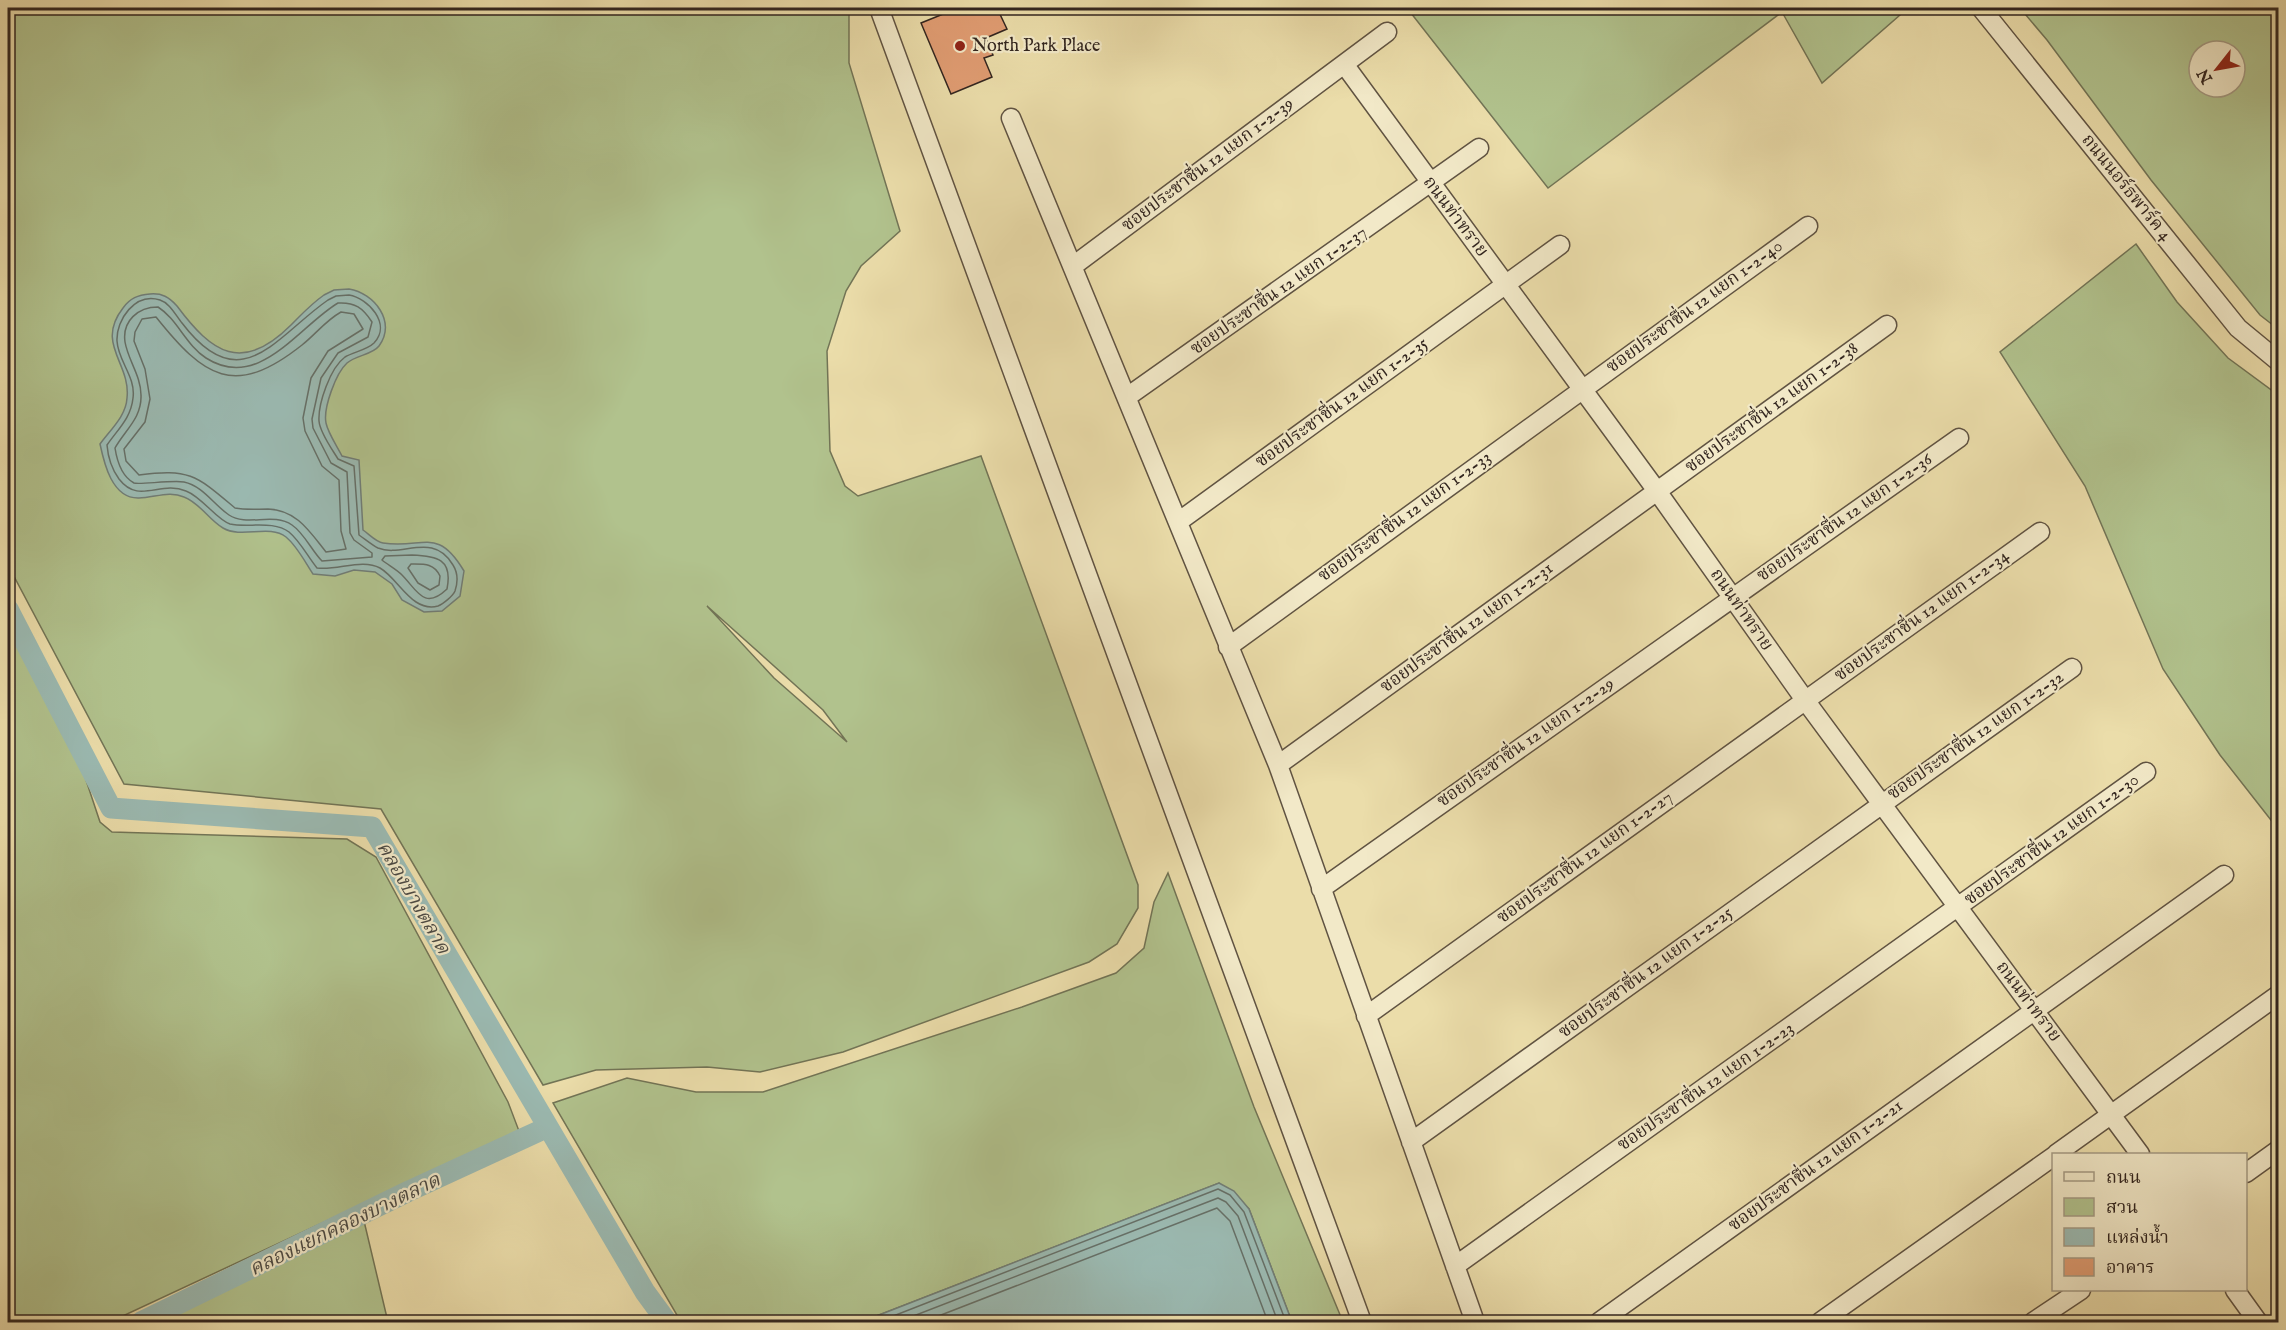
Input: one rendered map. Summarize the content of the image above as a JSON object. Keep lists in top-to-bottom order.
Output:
{
  "streets": {
    "street": [
      "ซอยประชาชื่น 12 แยก 1-2-39",
      "ถนนนอร์ธพาร์ค 4",
      "ถนนท่าทราย",
      "ซอยประชาชื่น 12 แยก 1-2-37",
      "ซอยประชาชื่น 12 แยก 1-2-40",
      "ซอยประชาชื่น 12 แยก 1-2-35",
      "ซอยประชาชื่น 12 แยก 1-2-38",
      "ซอยประชาชื่น 12 แยก 1-2-33",
      "ซอยประชาชื่น 12 แยก 1-2-36",
      "ซอยประชาชื่น 12 แยก 1-2-34",
      "ซอยประชาชื่น 12 แยก 1-2-31",
      "ซอยประชาชื่น 12 แยก 1-2-32",
      "ซอยประชาชื่น 12 แยก 1-2-29",
      "ซอยประชาชื่น 12 แยก 1-2-30",
      "ซอยประชาชื่น 12 แยก 1-2-27",
      "ซอยประชาชื่น 12 แยก 1-2-25",
      "ซอยประชาชื่น 12 แยก 1-2-23",
      "ซอยประชาชื่น 12 แยก 1-2-21"
    ]
  },
  "crossings": [
    ["ซอยประชาชื่น 12 แยก 1-2-39", "ถนนท่าทราย"],
    ["ถนนท่าทราย", "ซอยประชาชื่น 12 แยก 1-2-37"],
    ["ถนนท่าทราย", "ซอยประชาชื่น 12 แยก 1-2-40"],
    ["ถนนท่าทราย", "ซอยประชาชื่น 12 แยก 1-2-35"],
    ["ถนนท่าทราย", "ซอยประชาชื่น 12 แยก 1-2-38"],
    ["ถนนท่าทราย", "ซอยประชาชื่น 12 แยก 1-2-33"],
    ["ถนนท่าทราย", "ซอยประชาชื่น 12 แยก 1-2-36"],
    ["ถนนท่าทราย", "ซอยประชาชื่น 12 แยก 1-2-34"],
    ["ถนนท่าทราย", "ซอยประชาชื่น 12 แยก 1-2-31"],
    ["ถนนท่าทราย", "ซอยประชาชื่น 12 แยก 1-2-32"],
    ["ถนนท่าทราย", "ซอยประชาชื่น 12 แยก 1-2-29"],
    ["ถนนท่าทราย", "ซอยประชาชื่น 12 แยก 1-2-30"],
    ["ถนนท่าทราย", "ซอยประชาชื่น 12 แยก 1-2-27"],
    ["ถนนท่าทราย", "ซอยประชาชื่น 12 แยก 1-2-25"],
    ["ถนนท่าทราย", "ซอยประชาชื่น 12 แยก 1-2-23"],
    ["ถนนท่าทราย", "ซอยประชาชื่น 12 แยก 1-2-21"],
    ["ซอยประชาชื่น 12 แยก 1-2-40", "ซอยประชาชื่น 12 แยก 1-2-33"],
    ["ซอยประชาชื่น 12 แยก 1-2-38", "ซอยประชาชื่น 12 แยก 1-2-31"],
    ["ซอยประชาชื่น 12 แยก 1-2-36", "ซอยประชาชื่น 12 แยก 1-2-29"],
    ["ซอยประชาชื่น 12 แยก 1-2-34", "ซอยประชาชื่น 12 แยก 1-2-27"],
    ["ซอยประชาชื่น 12 แยก 1-2-32", "ซอยประชาชื่น 12 แยก 1-2-25"],
    ["ซอยประชาชื่น 12 แยก 1-2-30", "ซอยประชาชื่น 12 แยก 1-2-23"]
  ],
  "water": ["คลองบางตลาด", "คลองแยกคลองบางตลาด"],
  "places": ["North Park Place"],
  "legend": [
    "ถนน",
    "สวน",
    "แหล่งน้ำ",
    "อาคาร"
  ],
  "north": "bottom left"
}
